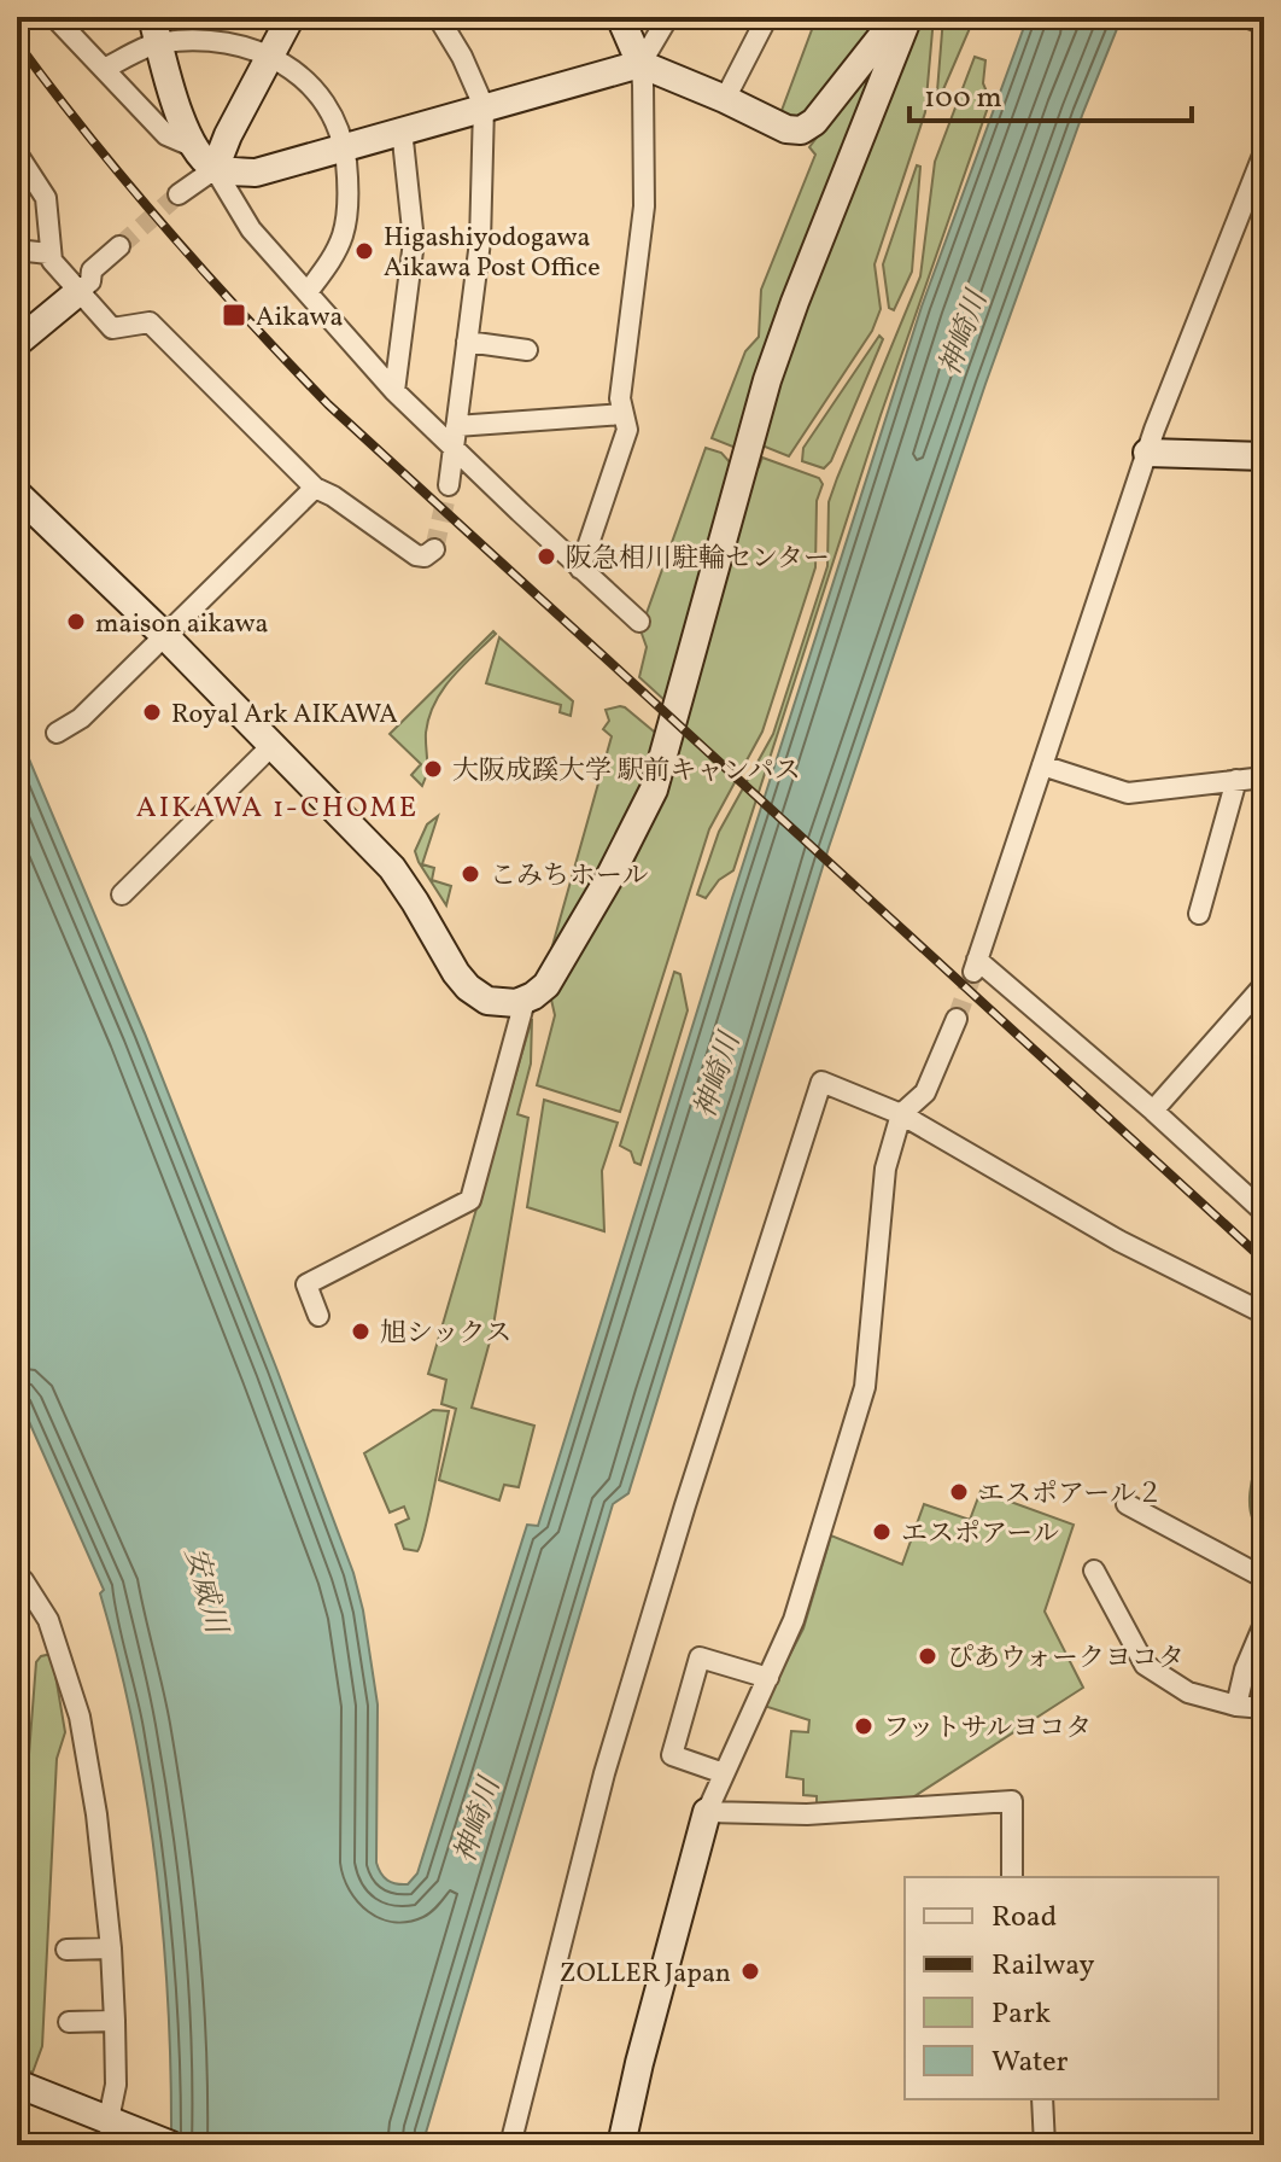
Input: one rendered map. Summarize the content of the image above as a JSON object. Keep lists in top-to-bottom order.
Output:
{
  "districts": ["AIKAWA 1-CHOME"],
  "water": ["神崎川", "安威川"],
  "places": {
    "other": [
      "Higashiyodogawa Aikawa Post Office",
      "阪急相川駐輪センター",
      "maison aikawa",
      "Royal Ark AIKAWA",
      "大阪成蹊大学 駅前キャンパス",
      "こみちホール",
      "旭シックス",
      "エスポアール２",
      "エスポアール",
      "ぴあウォークヨコタ",
      "フットサルヨコタ",
      "ZOLLER Japan"
    ],
    "transit": ["Aikawa"]
  },
  "legend": [
    "Road",
    "Railway",
    "Park",
    "Water"
  ],
  "scale_bar": "100 m"
}
